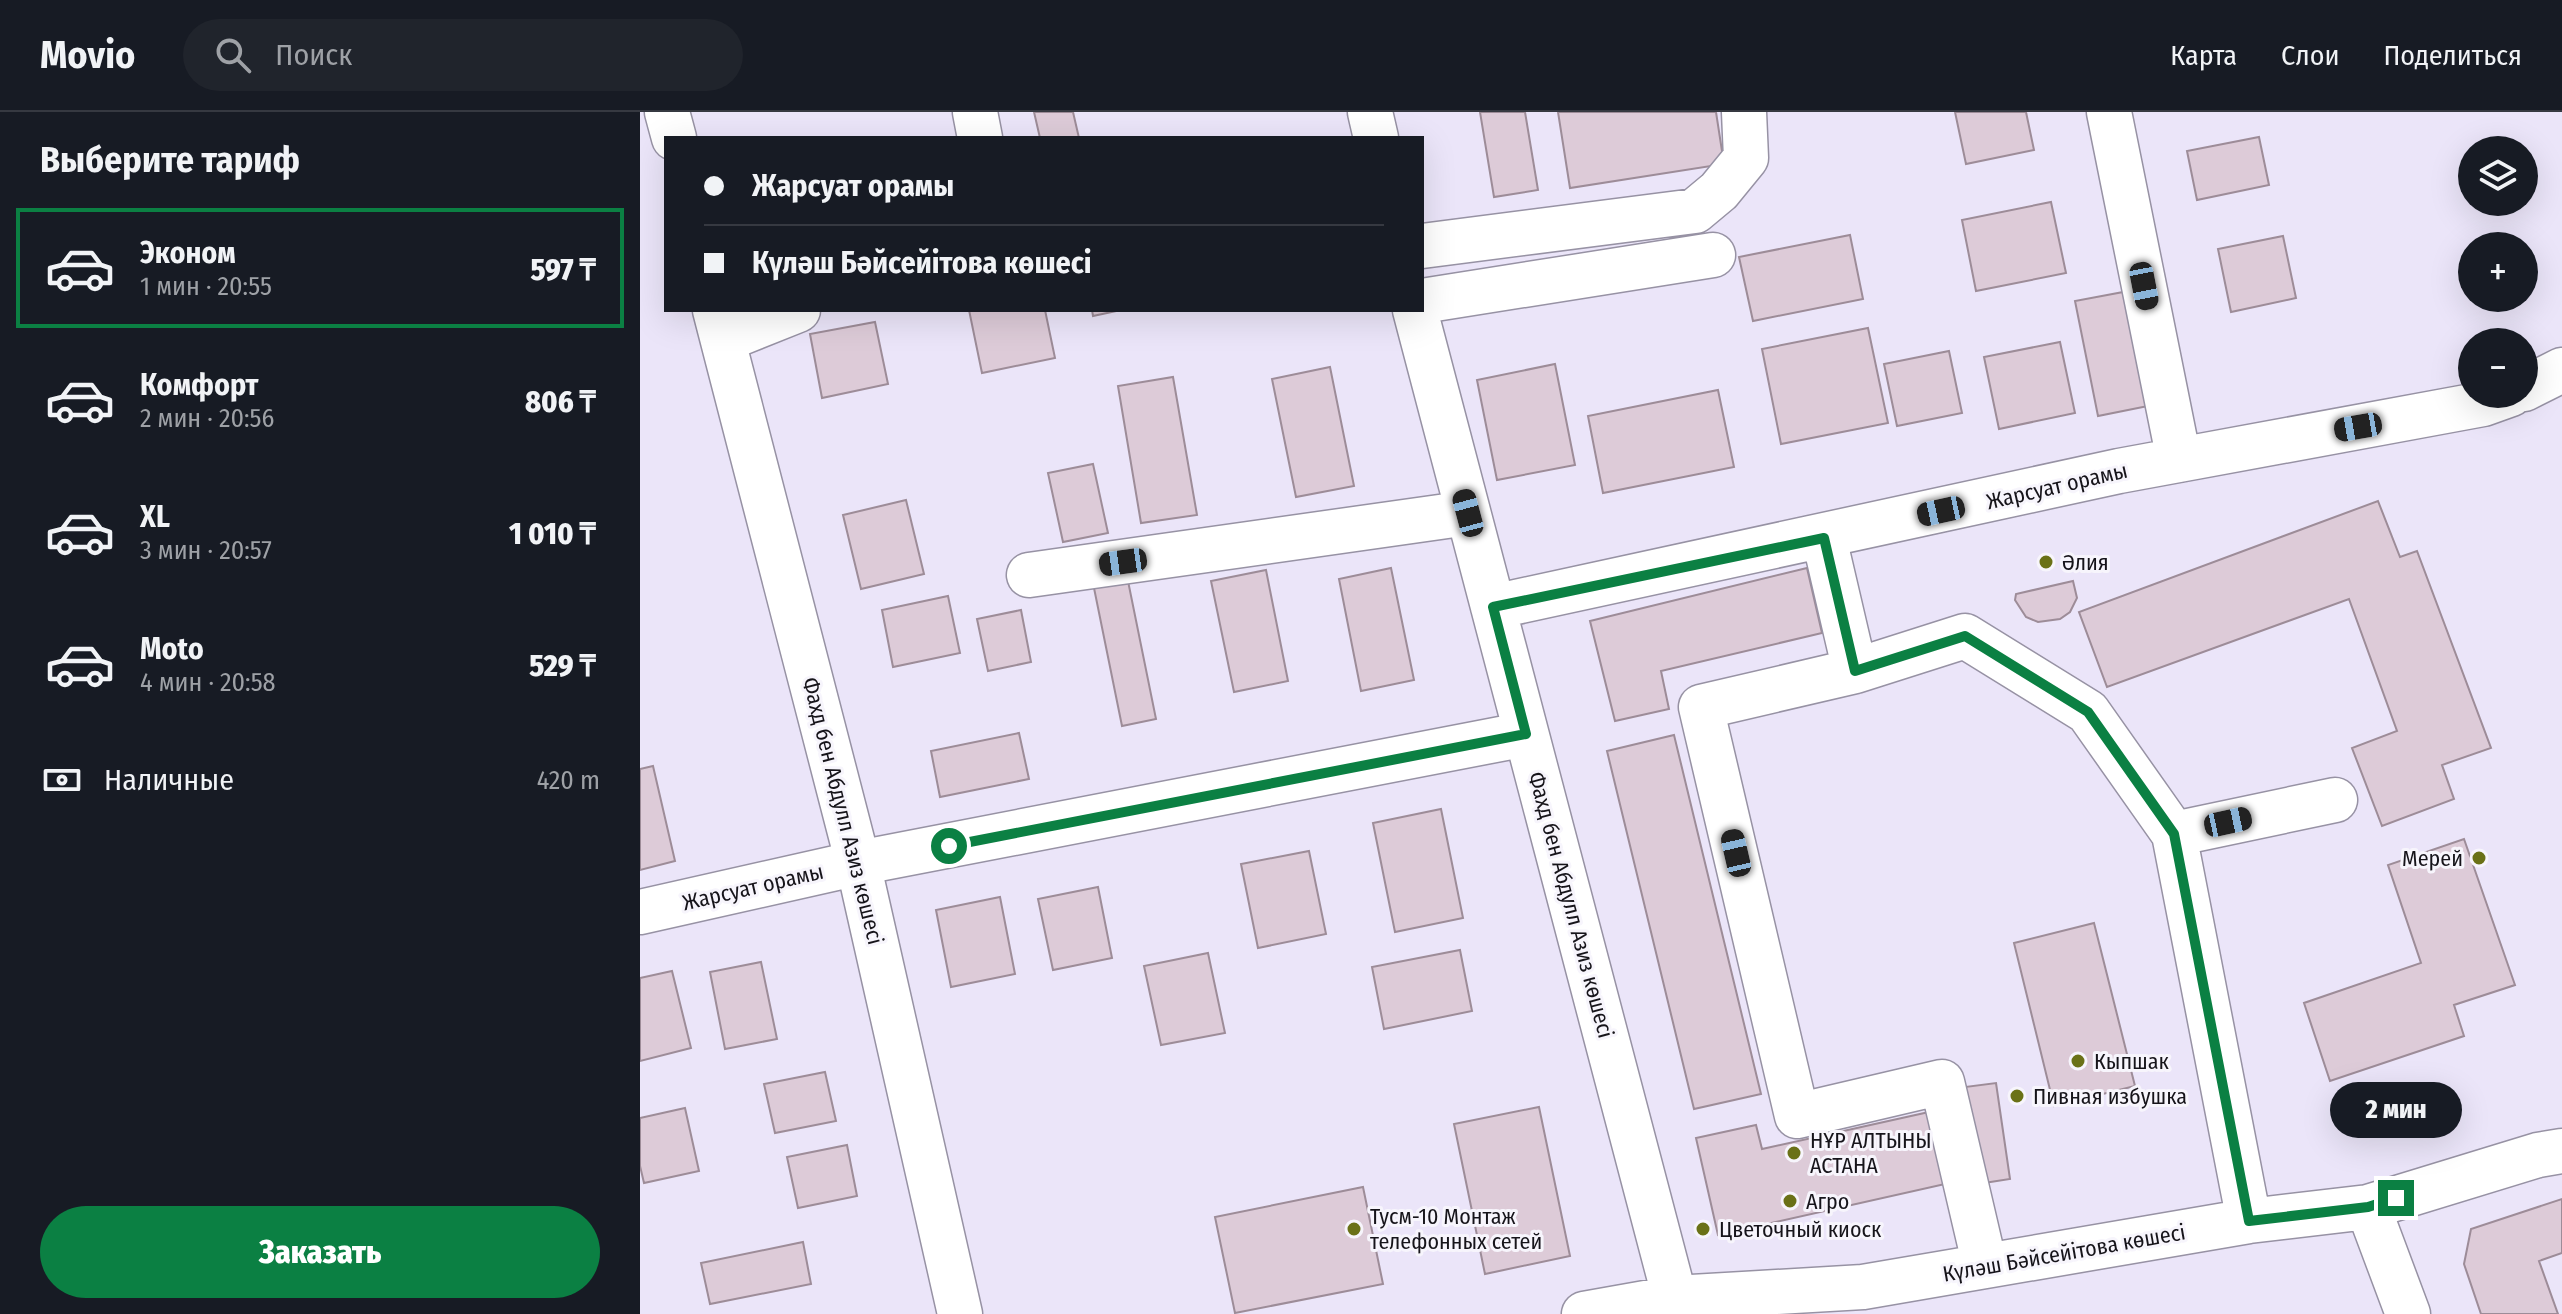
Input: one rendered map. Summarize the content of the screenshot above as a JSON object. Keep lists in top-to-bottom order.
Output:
{
  "streets": {
    "street": ["Жарсуат орамы", "Фахд бен Абдулл Азиз көшесі", "Күләш Бәйсейітова көшесі"]
  },
  "crossings": [
    ["Жарсуат орамы", "Фахд бен Абдулл Азиз көшесі"],
    ["Фахд бен Абдулл Азиз көшесі", "Күләш Бәйсейітова көшесі"]
  ],
  "places": [
    "Әлия",
    "Мерей",
    "Кыпшак",
    "Пивная избушка",
    "НҰР АЛТЫНЫ АСТАНА",
    "Агро",
    "Тусм-10 Монтаж телефонных сетей",
    "Цветочный киоск"
  ],
  "page": {
    "header": "Movio",
    "search": "Поиск",
    "nav": ["Карта", "Слои", "Поделиться"],
    "heading": "Выберите тариф",
    "map_buttons": ["+", "−"],
    "banner": ["Жарсуат орамы", "Күләш Бәйсейітова көшесі"],
    "list": [
      {
        "name": "Эконом",
        "note": "1 мин · 20:55",
        "value": "597 ₸"
      },
      {
        "name": "Комфорт",
        "note": "2 мин · 20:56",
        "value": "806 ₸"
      },
      {
        "name": "XL",
        "note": "3 мин · 20:57",
        "value": "1 010 ₸"
      },
      {
        "name": "Moto",
        "note": "4 мин · 20:58",
        "value": "529 ₸"
      }
    ],
    "pay": ["Наличные", "420 m"],
    "bubble": "2 мин",
    "buttons": "Заказать"
  }
}
